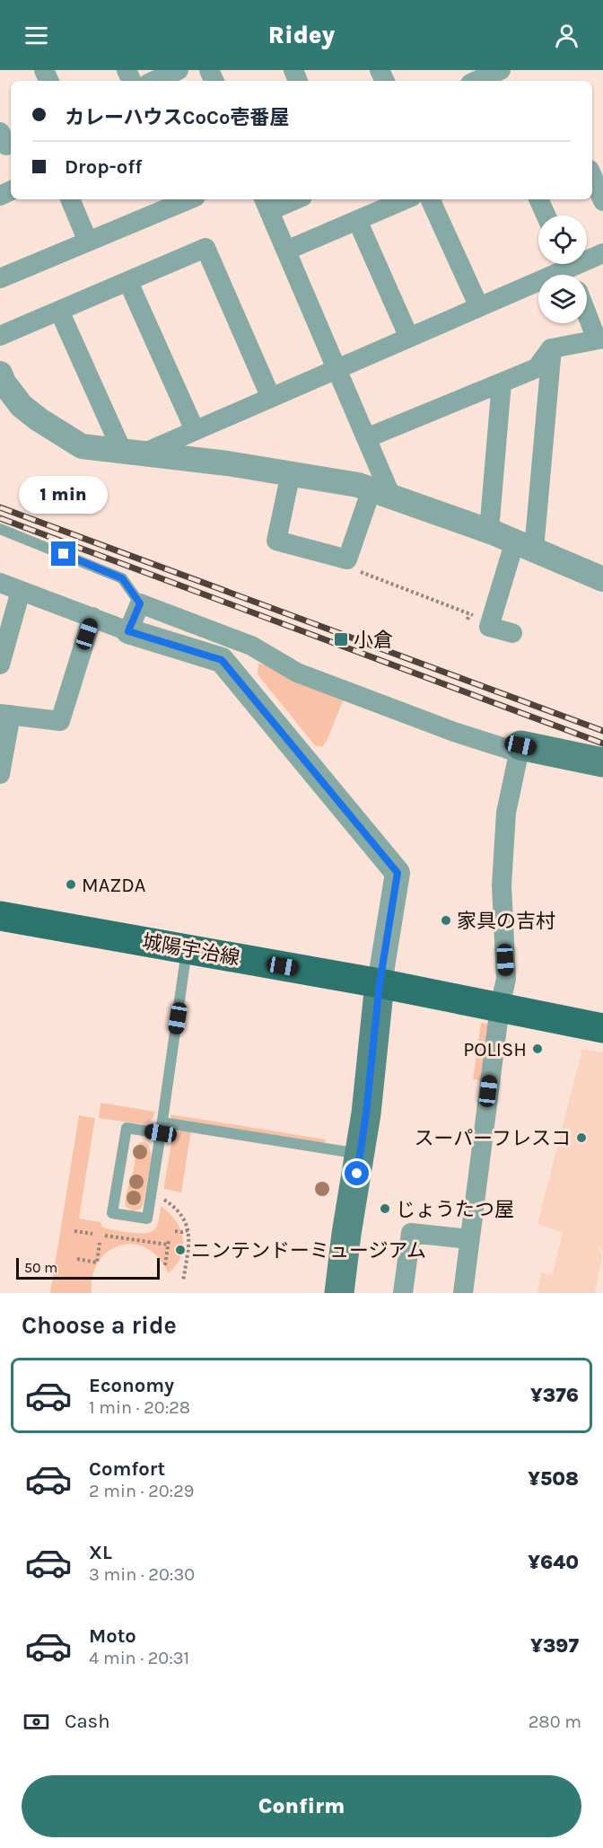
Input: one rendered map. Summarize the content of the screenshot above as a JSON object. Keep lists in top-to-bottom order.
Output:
{
  "streets": {
    "main road": ["城陽宇治線"]
  },
  "places": {
    "transit": ["小倉"],
    "other": [
      "MAZDA",
      "家具の吉村",
      "POLISH",
      "スーパーフレスコ",
      "じょうたつ屋",
      "ニンテンドーミュージアム"
    ]
  },
  "scale_bar": "50 m",
  "page": {
    "header": "Ridey",
    "banner": ["カレーハウスCoCo壱番屋", "Drop-off"],
    "bubble": "1 min",
    "scale": "50 m",
    "heading": "Choose a ride",
    "list": [
      {
        "name": "Economy",
        "note": "1 min · 20:28",
        "value": "¥376"
      },
      {
        "name": "Comfort",
        "note": "2 min · 20:29",
        "value": "¥508"
      },
      {
        "name": "XL",
        "note": "3 min · 20:30",
        "value": "¥640"
      },
      {
        "name": "Moto",
        "note": "4 min · 20:31",
        "value": "¥397"
      }
    ],
    "pay": ["Cash", "280 m"],
    "buttons": "Confirm"
  }
}
